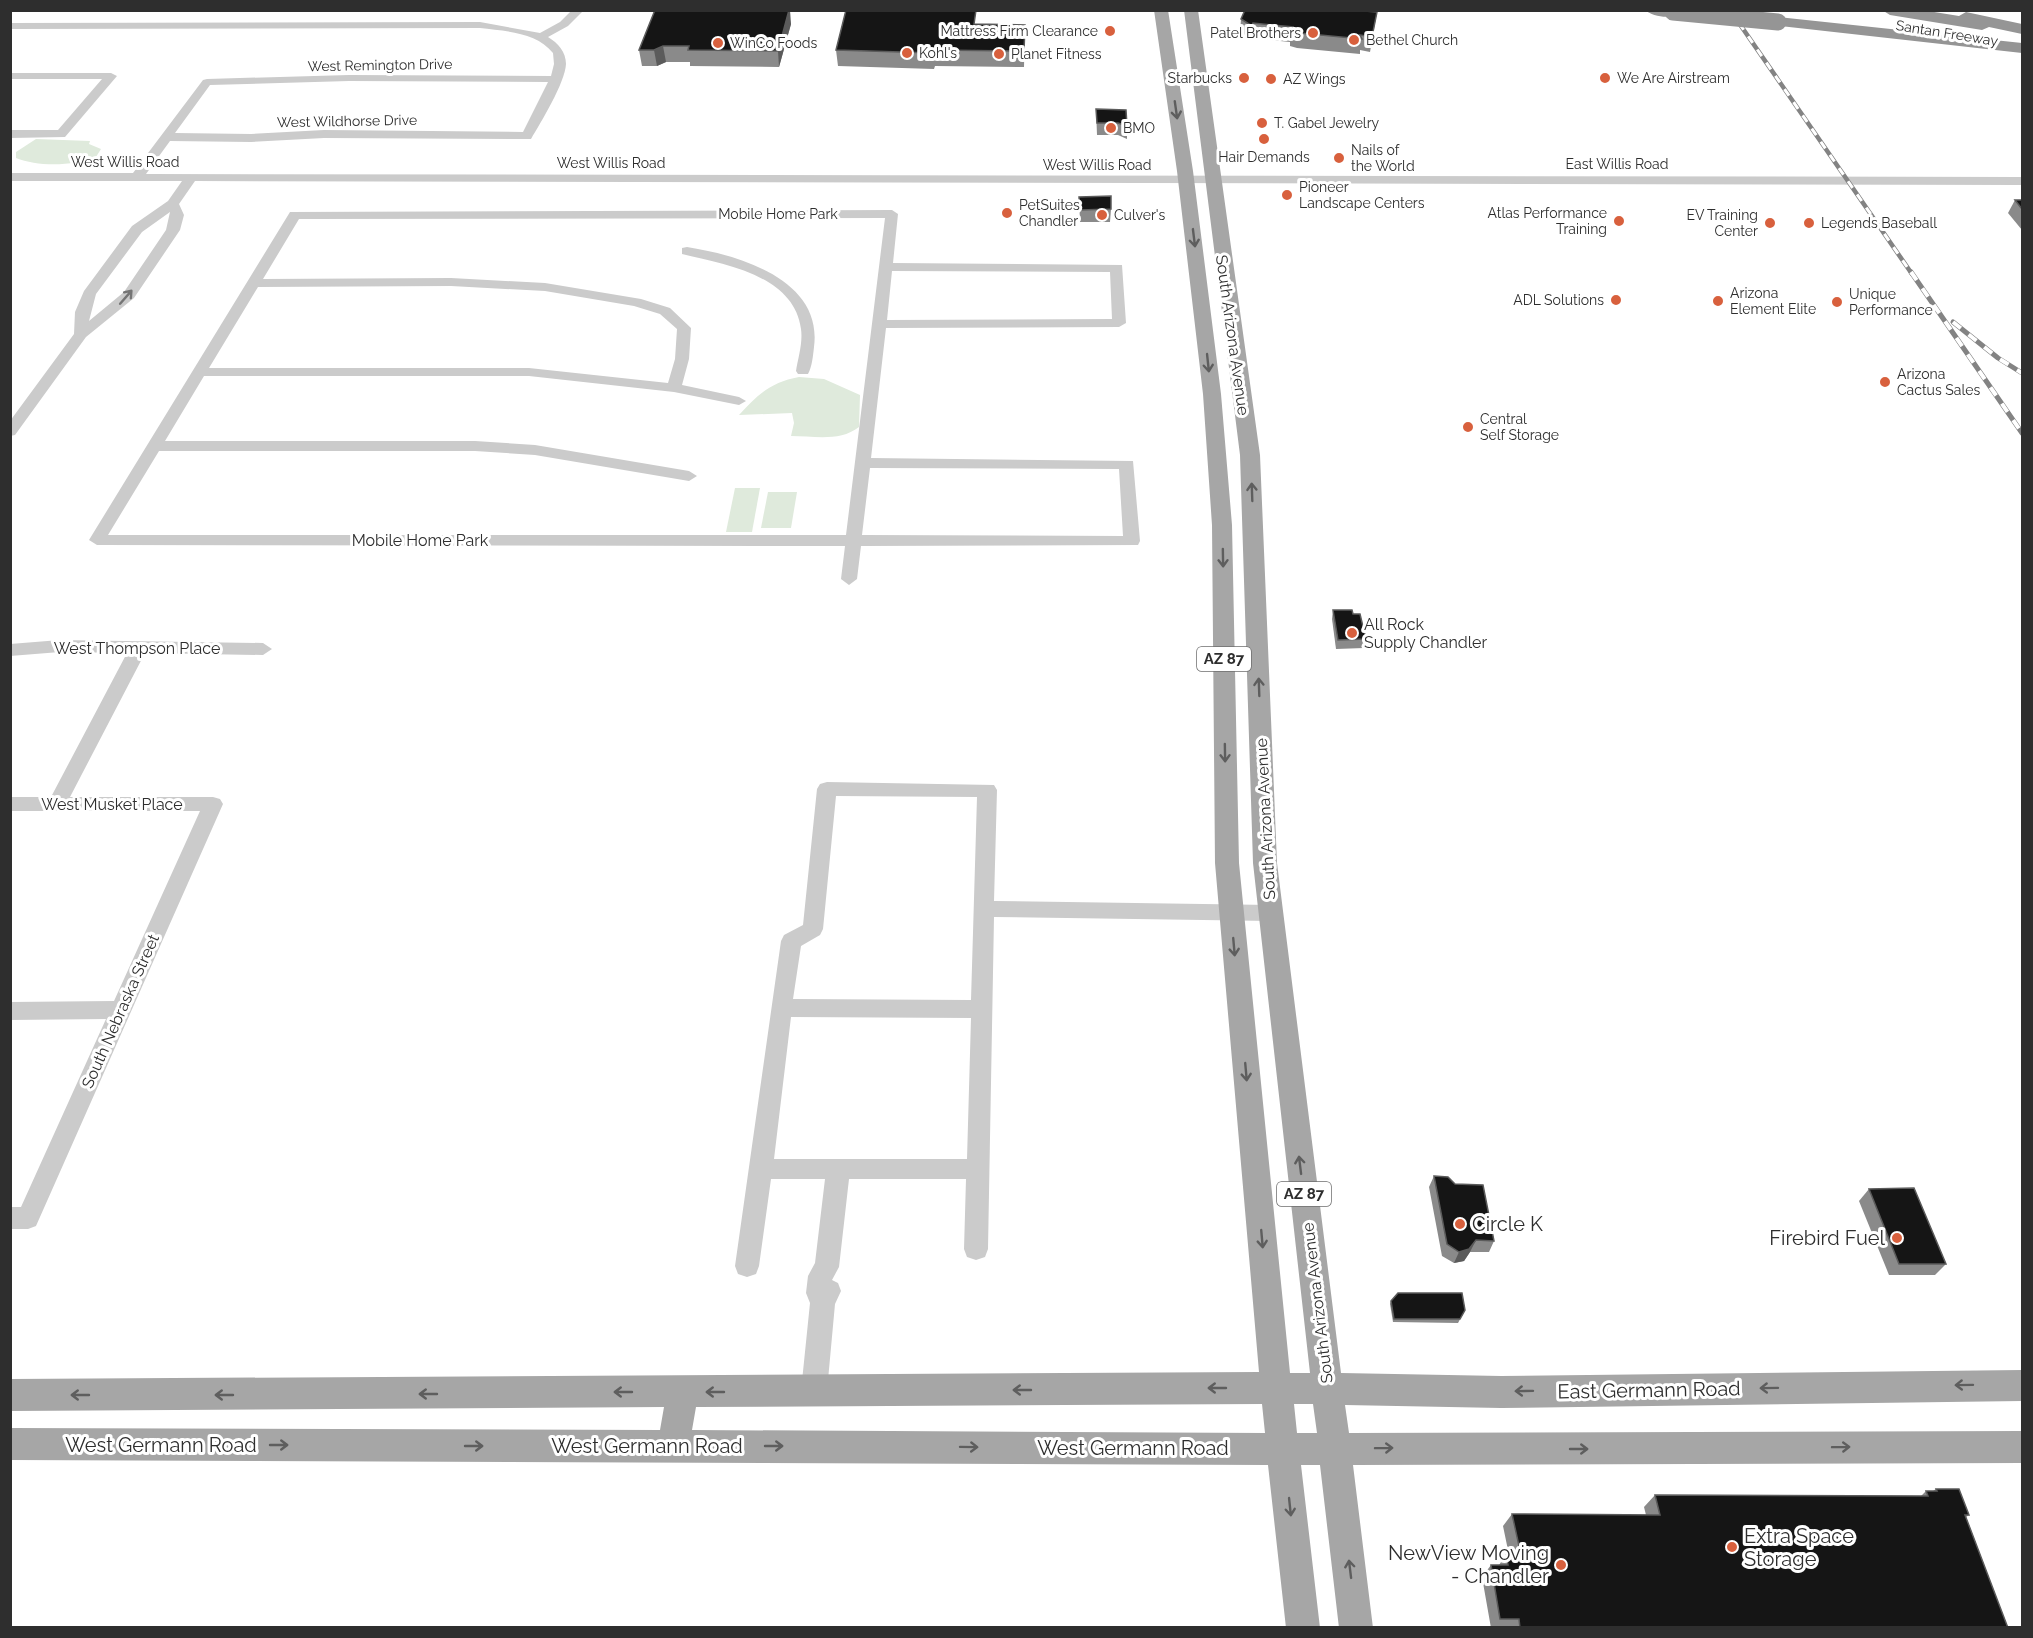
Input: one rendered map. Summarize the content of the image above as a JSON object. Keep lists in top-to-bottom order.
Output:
{
  "streets": {
    "highway": ["Santan Freeway"],
    "main road": [
      "South Arizona Avenue",
      "AZ 87",
      "East Germann Road",
      "West Germann Road"
    ],
    "street": [
      "West Remington Drive",
      "West Wildhorse Drive",
      "West Willis Road",
      "East Willis Road",
      "Mobile Home Park",
      "West Thompson Place",
      "West Musket Place",
      "South Nebraska Street"
    ]
  },
  "crossings": [
    ["West Remington Drive", "West Wildhorse Drive"],
    ["West Willis Road", "East Willis Road"],
    ["West Willis Road", "South Arizona Avenue"],
    ["East Willis Road", "South Arizona Avenue"],
    ["South Arizona Avenue", "East Germann Road"],
    ["South Arizona Avenue", "West Germann Road"],
    ["West Musket Place", "South Nebraska Street"]
  ],
  "places": [
    "Mattress Firm Clearance",
    "Patel Brothers",
    "Bethel Church",
    "WinCo Foods",
    "Kohl's",
    "Planet Fitness",
    "Starbucks",
    "We Are Airstream",
    "AZ Wings",
    "T. Gabel Jewelry",
    "BMO",
    "Hair Demands",
    "Nails of the World",
    "Pioneer Landscape Centers",
    "PetSuites Chandler",
    "Culver's",
    "Atlas Performance Training",
    "EV Training Center",
    "Legends Baseball",
    "ADL Solutions",
    "Arizona Element Elite",
    "Unique Performance",
    "Arizona Cactus Sales",
    "Central Self Storage",
    "All Rock Supply Chandler",
    "Circle K",
    "Firebird Fuel",
    "Extra Space Storage",
    "NewView Moving - Chandler"
  ]
}
